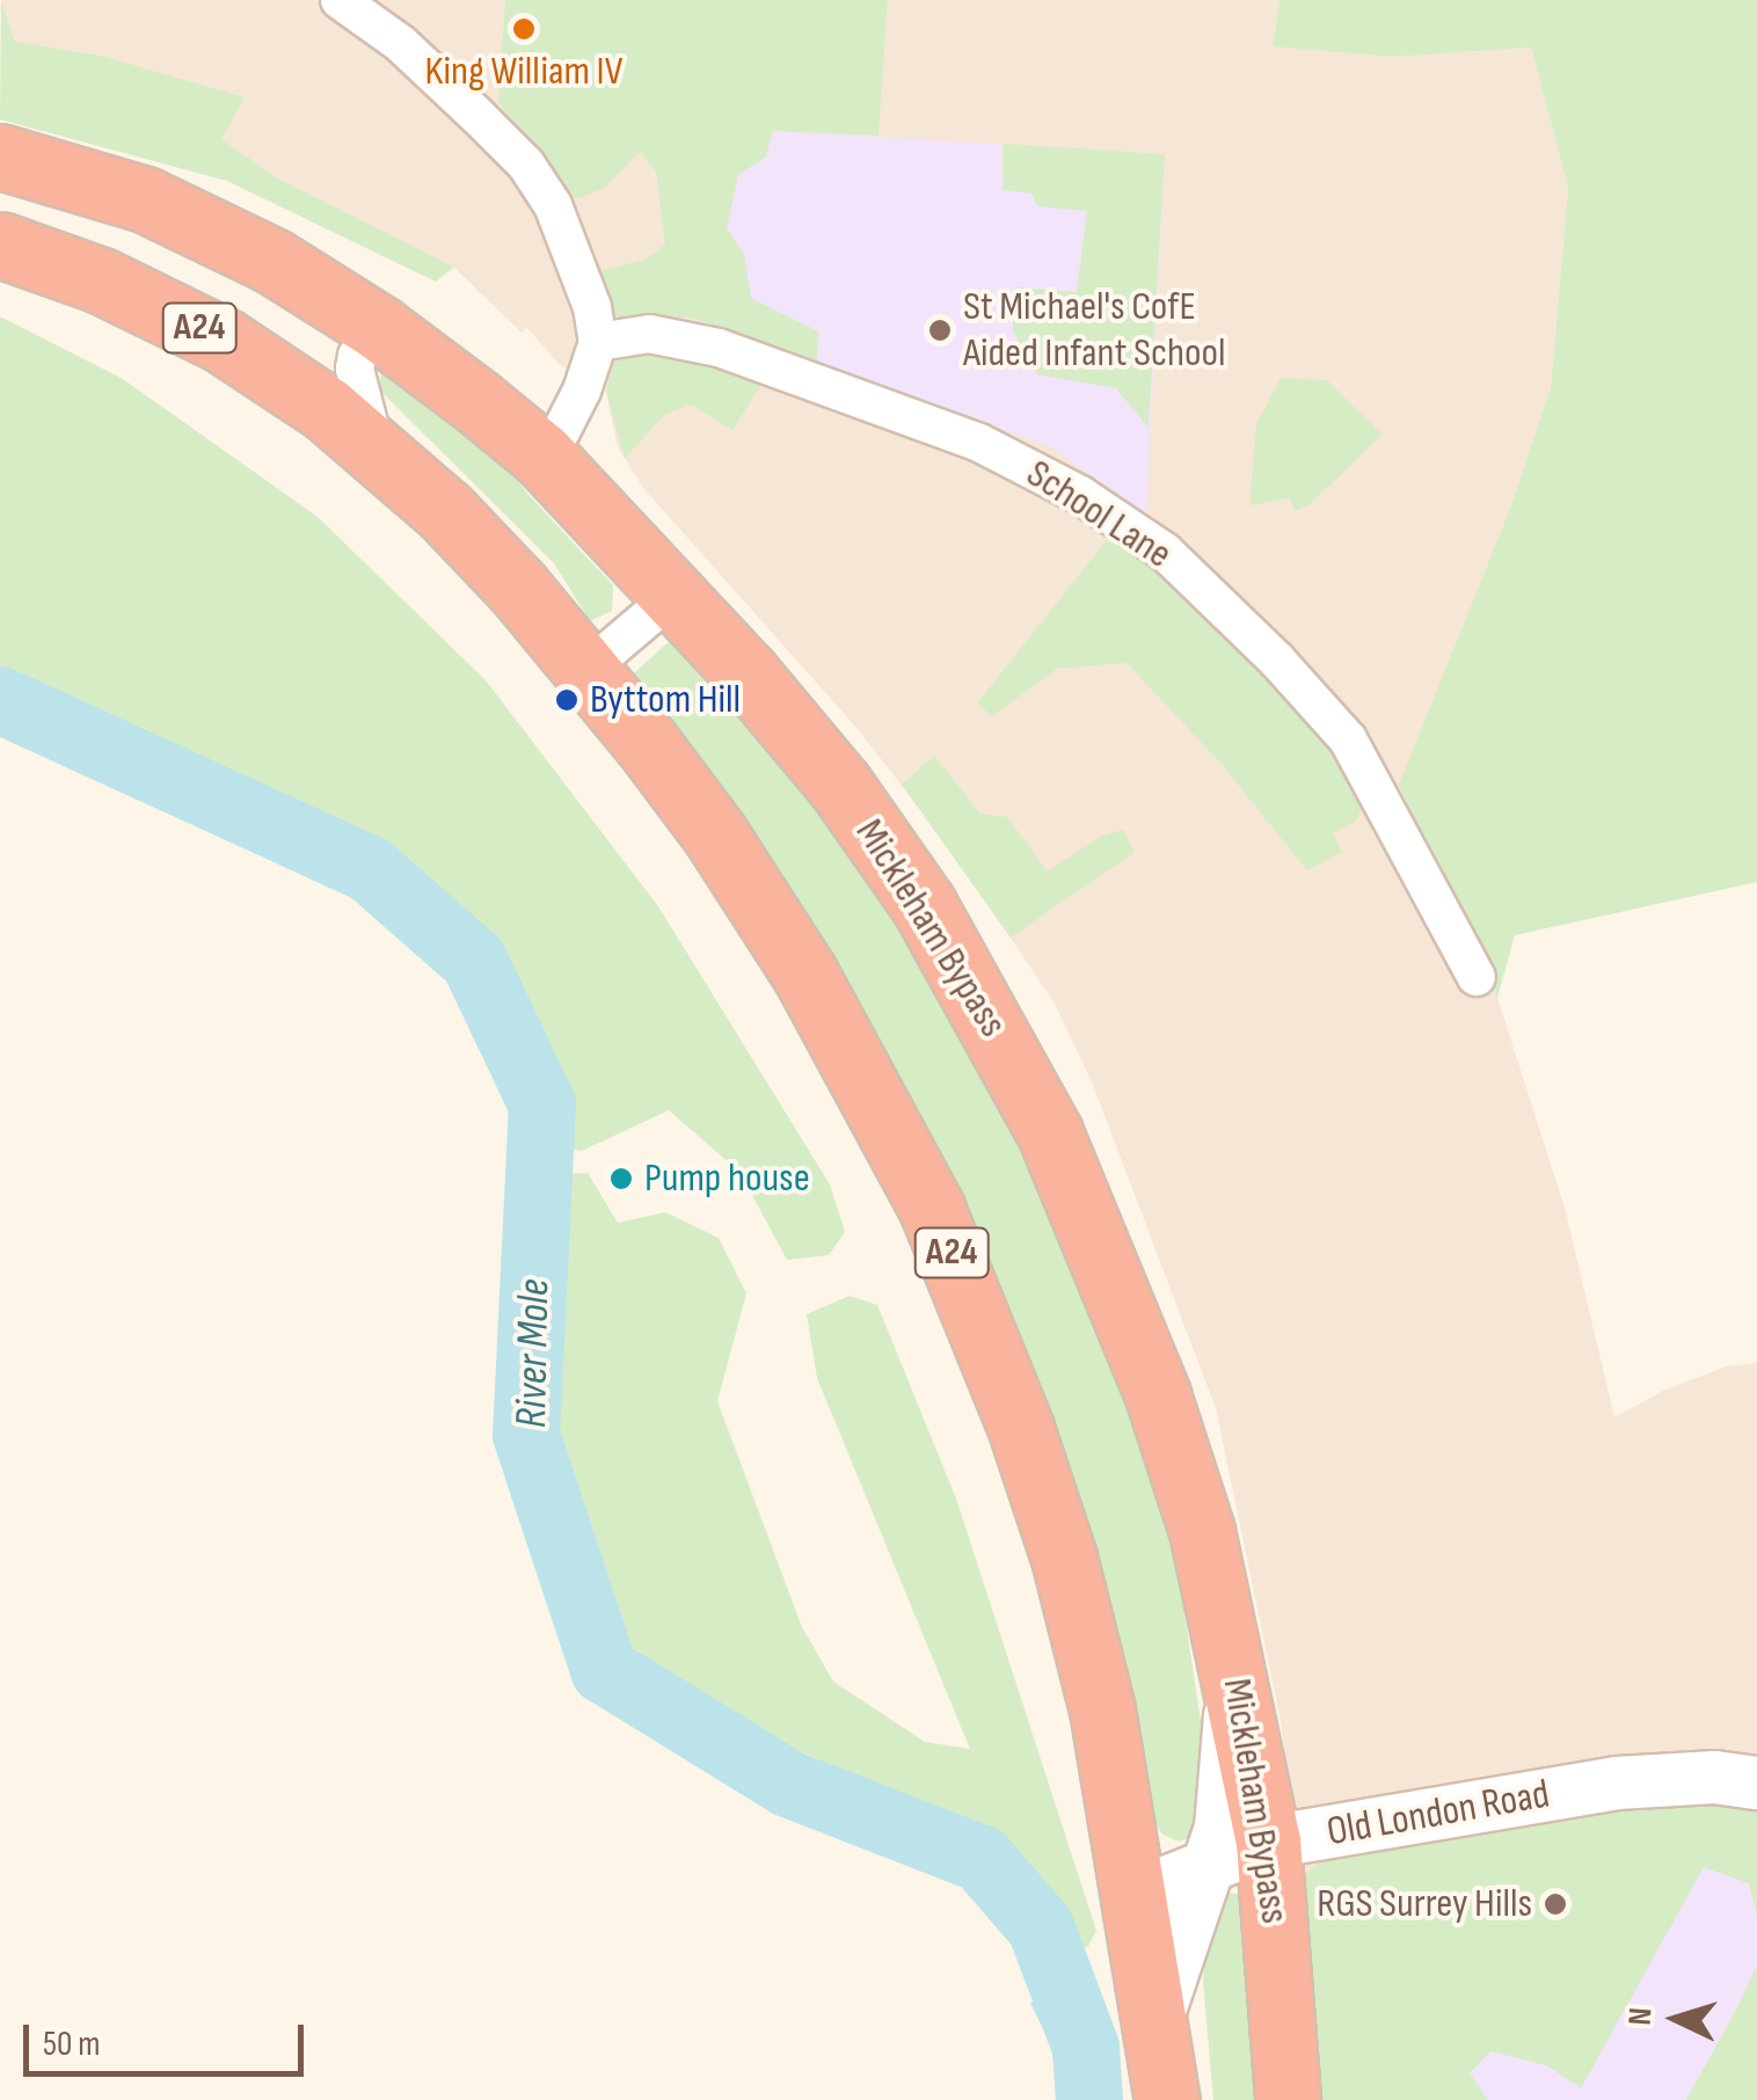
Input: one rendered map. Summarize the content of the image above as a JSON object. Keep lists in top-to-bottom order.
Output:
{
  "streets": {
    "highway": ["A24", "Mickleham Bypass"],
    "main road": ["Old London Road"],
    "street": ["School Lane"]
  },
  "crossings": [
    ["A24", "Old London Road"],
    ["Mickleham Bypass", "Old London Road"]
  ],
  "water": ["River Mole"],
  "places": [
    "King William IV",
    "St Michael's CofE Aided Infant School",
    "Byttom Hill",
    "Pump house",
    "RGS Surrey Hills"
  ],
  "scale_bar": "50 m",
  "north": "left"
}
